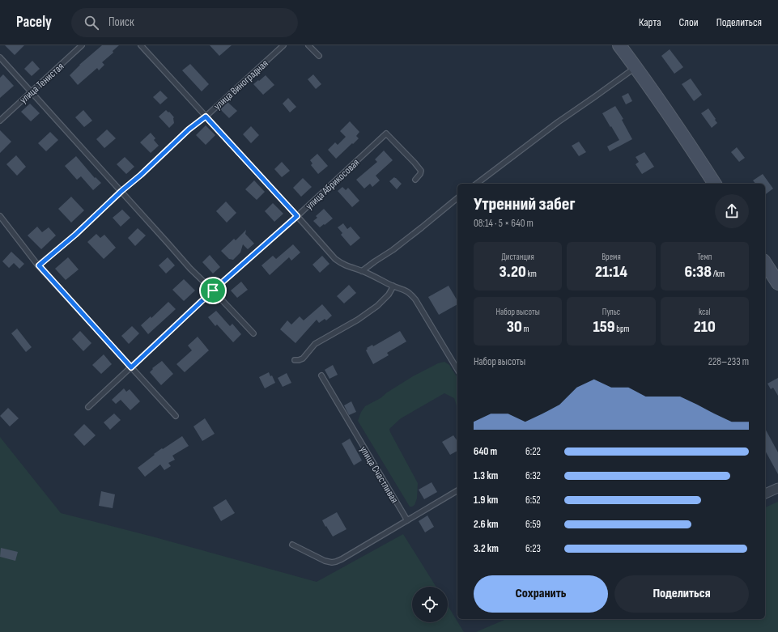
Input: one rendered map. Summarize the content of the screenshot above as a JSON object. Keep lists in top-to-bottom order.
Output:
{
  "streets": {
    "lane": [
      "улица Тенистая",
      "улица Виноградная",
      "улица Абрикосовая",
      "улица Счастливая"
    ]
  },
  "page": {
    "header": "Pacely",
    "search": "Поиск",
    "nav": ["Карта", "Слои", "Поделиться"],
    "heading": ["Утренний забег", "08:14 · 5 × 640 m"],
    "stats": [
      ["Дистанция", "3.20 km"],
      ["Время", "21:14"],
      ["Темп", "6:38 /km"],
      ["Набор высоты", "30 m"],
      ["Пульс", "159 bpm"],
      ["kcal", "210"]
    ],
    "chart": ["Набор высоты", "228–233 m"],
    "list": [
      {
        "name": "640 m",
        "note": "6:22"
      },
      {
        "name": "1.3 km",
        "note": "6:32"
      },
      {
        "name": "1.9 km",
        "note": "6:52"
      },
      {
        "name": "2.6 km",
        "note": "6:59"
      },
      {
        "name": "3.2 km",
        "note": "6:23"
      }
    ],
    "buttons": ["Сохранить", "Поделиться"]
  }
}
